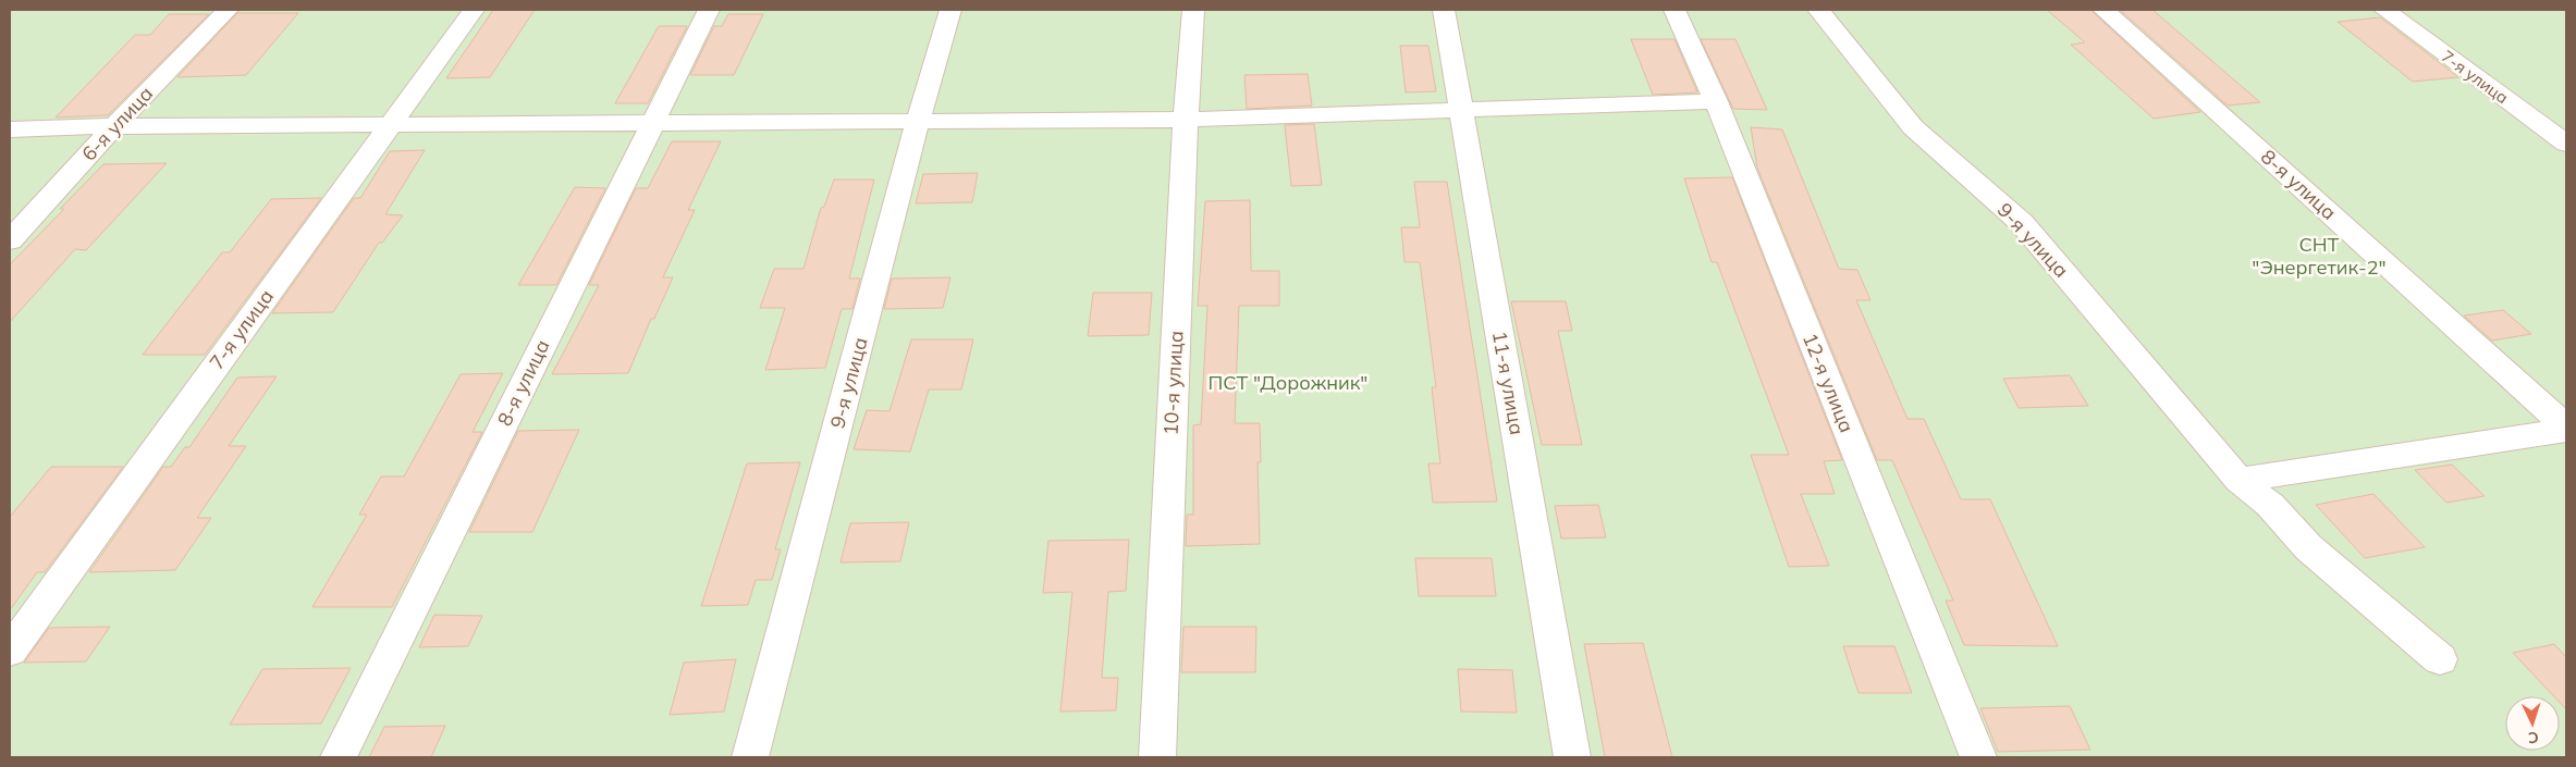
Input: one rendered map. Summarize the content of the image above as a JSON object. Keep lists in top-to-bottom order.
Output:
{
  "streets": {
    "street": [
      "7-я улица",
      "6-я улица",
      "8-я улица",
      "9-я улица",
      "10-я улица",
      "11-я улица",
      "12-я улица"
    ]
  },
  "parks": ["СHТ \"Энергетик-2\"", "ПСТ \"Дорожник\""],
  "north": "bottom"
}
